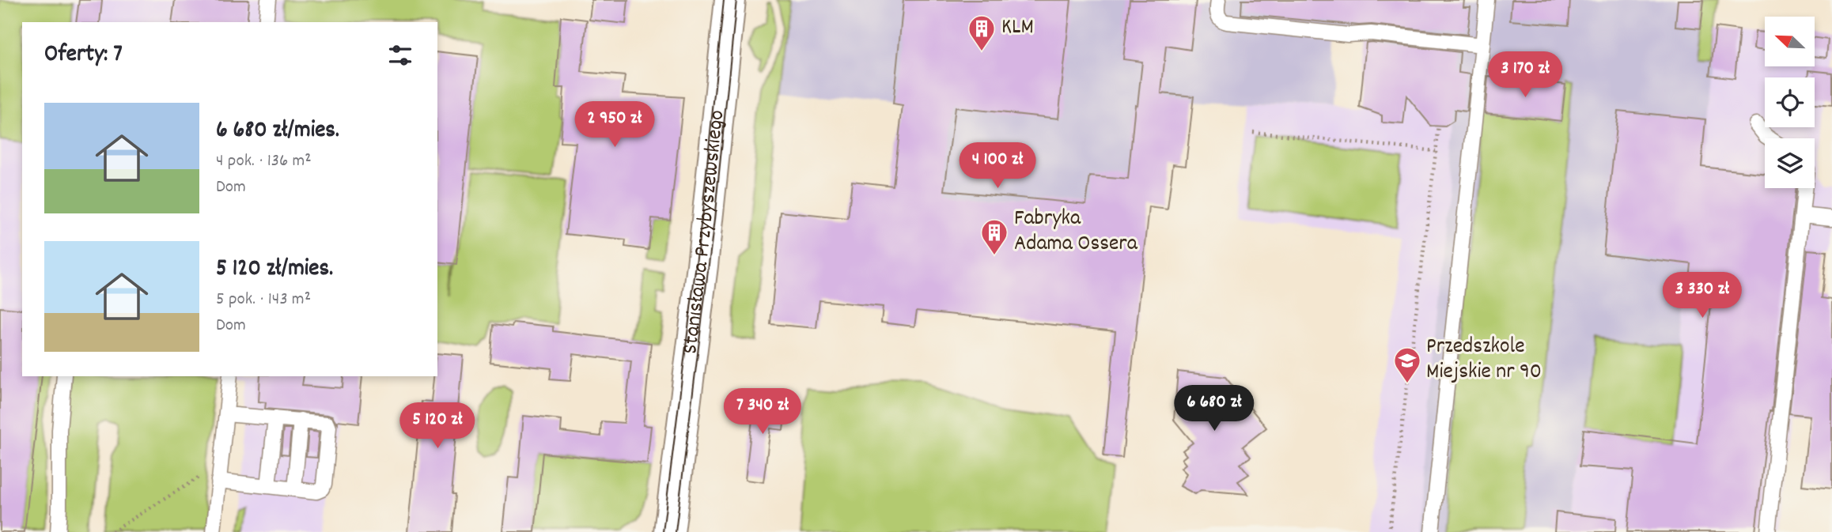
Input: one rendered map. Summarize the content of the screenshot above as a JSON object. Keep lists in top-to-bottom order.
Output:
{
  "streets": {
    "street": ["Stanisława Przybyszewskiego"]
  },
  "places": {
    "building": ["KLM", "Fabryka Adama Ossera"],
    "school or university": ["Przedszkole Miejskie nr 90"]
  },
  "north": "top left",
  "page": {
    "heading": "Oferty: 7",
    "price": [
      "3 170 zł",
      "2 950 zł",
      "4 100 zł",
      "3 330 zł",
      "6 680 zł",
      "7 340 zł",
      "5 120 zł"
    ],
    "list": [
      {
        "name": "6 680 zł/mies.",
        "note": "4 pok. · 136 m² · Dom"
      },
      {
        "name": "5 120 zł/mies.",
        "note": "5 pok. · 143 m² · Dom"
      }
    ]
  }
}
